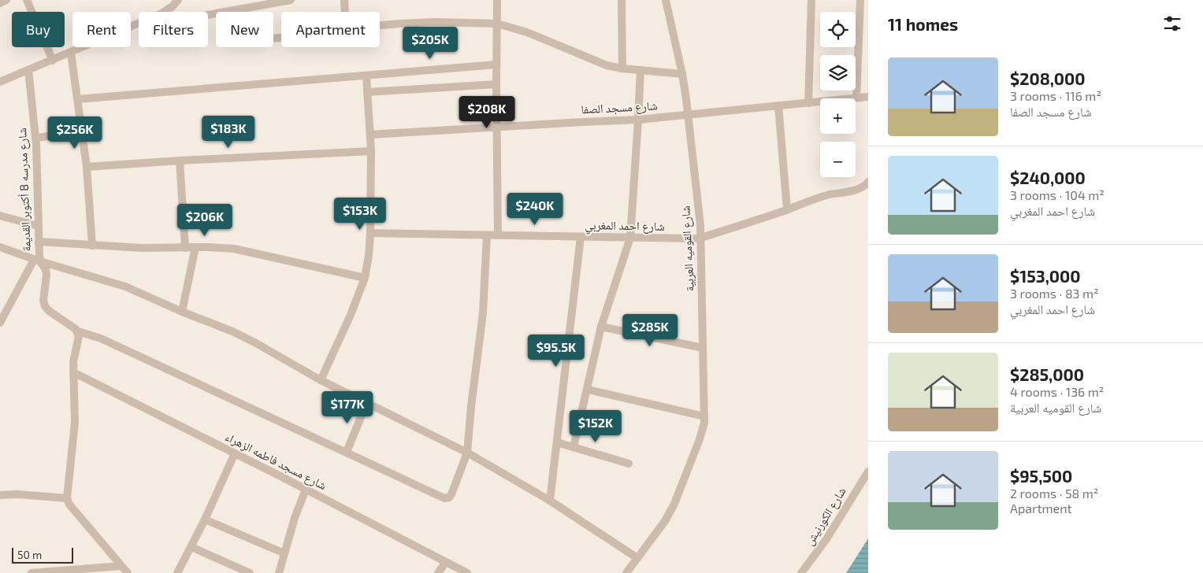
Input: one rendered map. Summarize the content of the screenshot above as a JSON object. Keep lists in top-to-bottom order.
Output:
{
  "streets": {
    "street": [
      "شارع مسجد الصفا",
      "شارع مدرسه 8 أكتوبر القديمة",
      "شارع احمد المغربي",
      "شارع القوميه العربية",
      "شارع مسجد فاطمه الزهراء",
      "شارع الكورنيش"
    ]
  },
  "crossings": [
    ["شارع مسجد الصفا", "شارع القوميه العربية"],
    ["شارع احمد المغربي", "شارع القوميه العربية"]
  ],
  "scale_bar": "50 m",
  "page": {
    "heading": "11 homes",
    "map_buttons": ["+", "−"],
    "chip": [
      "Buy",
      "Rent",
      "Filters",
      "New",
      "Apartment"
    ],
    "price": [
      "$205K",
      "$208K",
      "$183K",
      "$256K",
      "$240K",
      "$153K",
      "$206K",
      "$285K",
      "$95.5K",
      "$177K",
      "$152K"
    ],
    "list": [
      {
        "name": "$208,000",
        "note": "3 rooms · 116 m² · شارع مسجد الصفا"
      },
      {
        "name": "$240,000",
        "note": "3 rooms · 104 m² · شارع احمد المغربي"
      },
      {
        "name": "$153,000",
        "note": "3 rooms · 83 m² · شارع احمد المغربي"
      },
      {
        "name": "$285,000",
        "note": "4 rooms · 136 m² · شارع القوميه العربية"
      },
      {
        "name": "$95,500",
        "note": "2 rooms · 58 m² · Apartment"
      }
    ],
    "scale": "50 m"
  }
}
